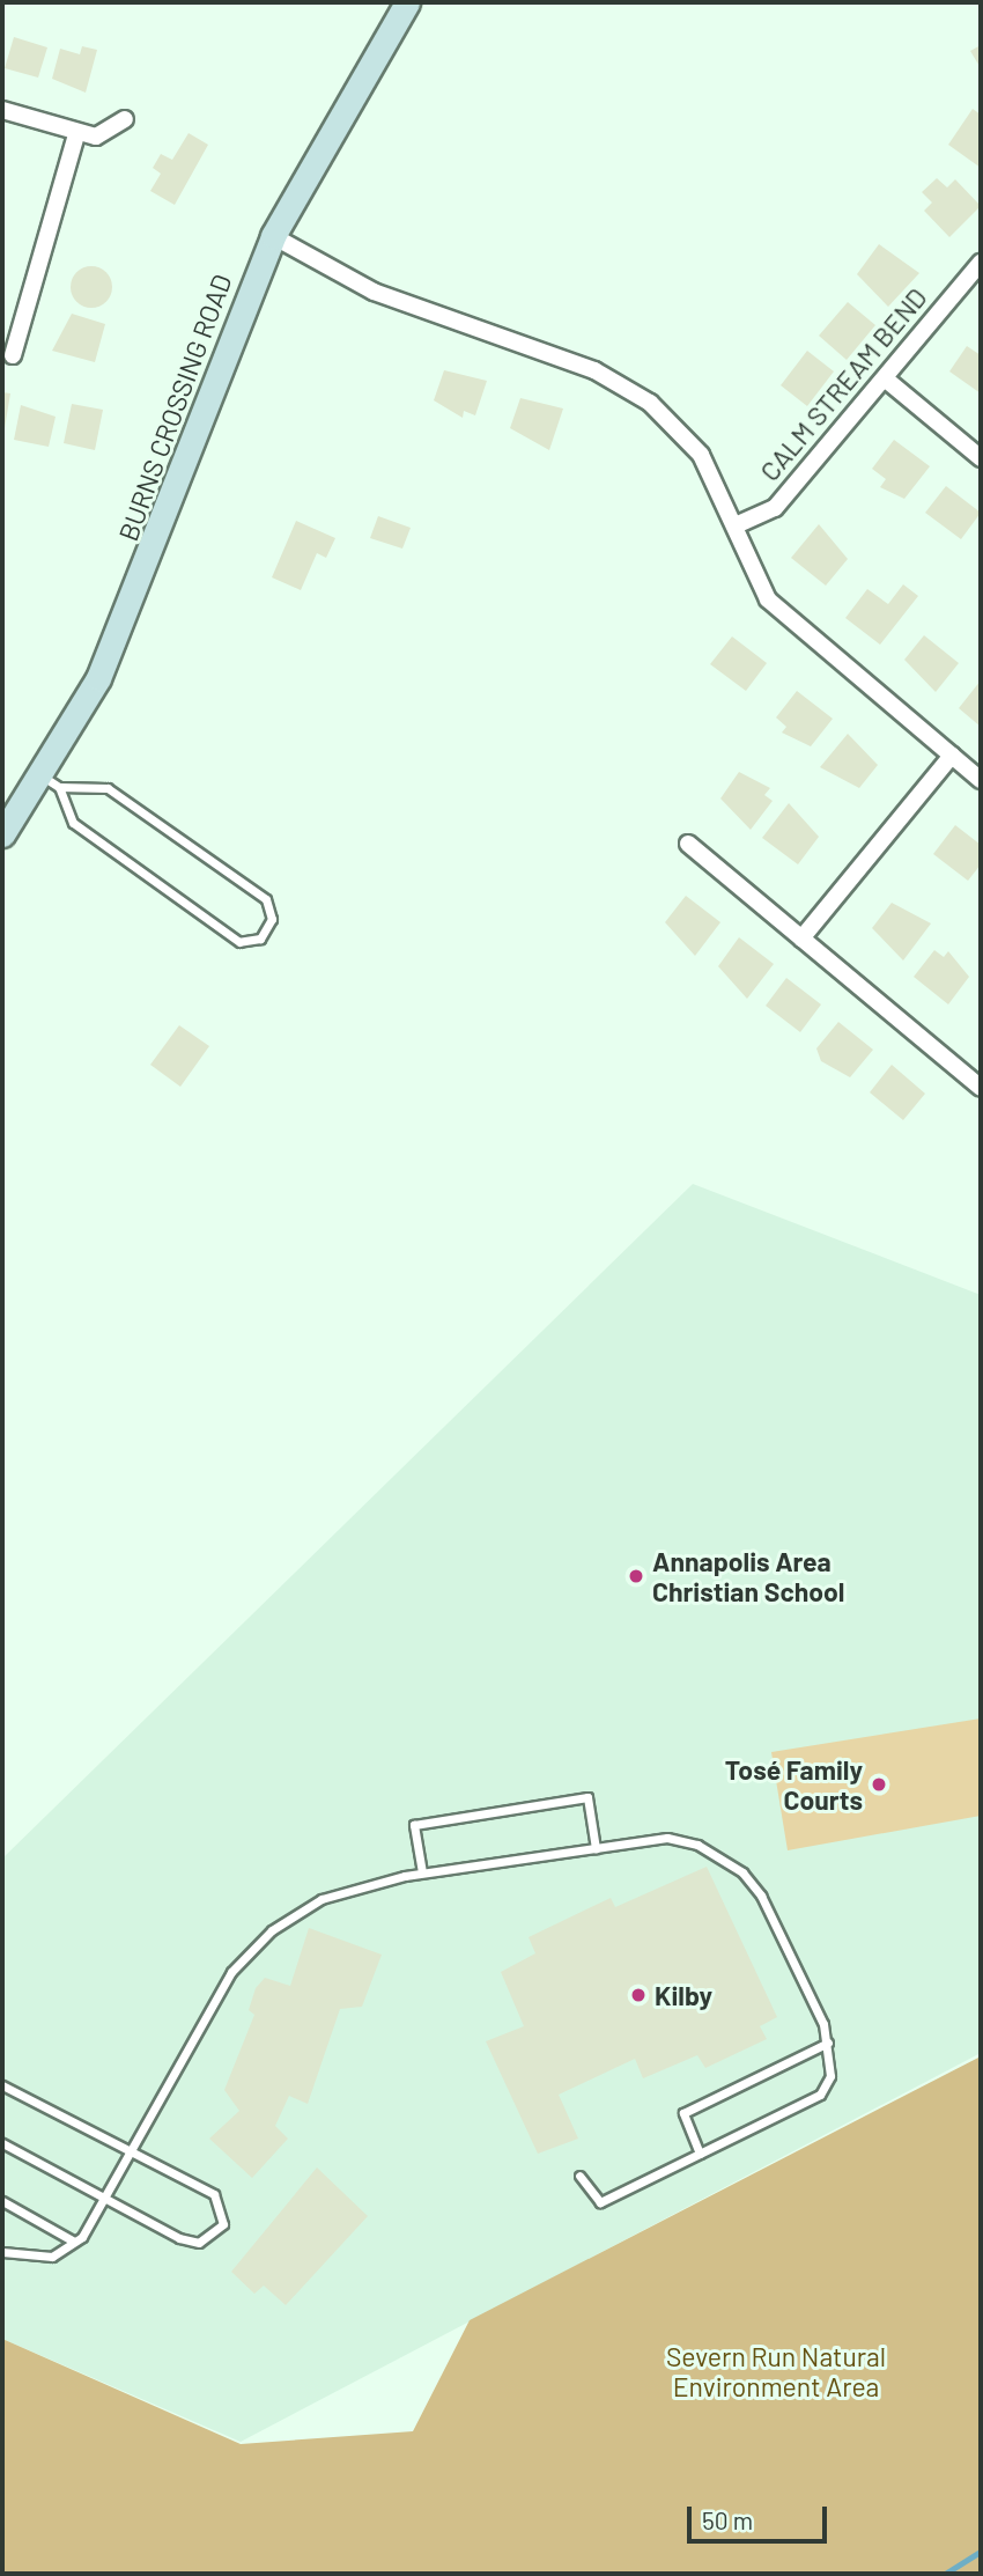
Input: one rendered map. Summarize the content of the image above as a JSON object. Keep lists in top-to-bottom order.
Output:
{
  "streets": {
    "street": ["CALM STREAM BEND", "BURNS CROSSING ROAD"]
  },
  "parks": ["Severn Run Natural Environment Area"],
  "places": ["Annapolis Area Christian School", "Tosé Family Courts", "Kilby"],
  "scale_bar": "50 m"
}
